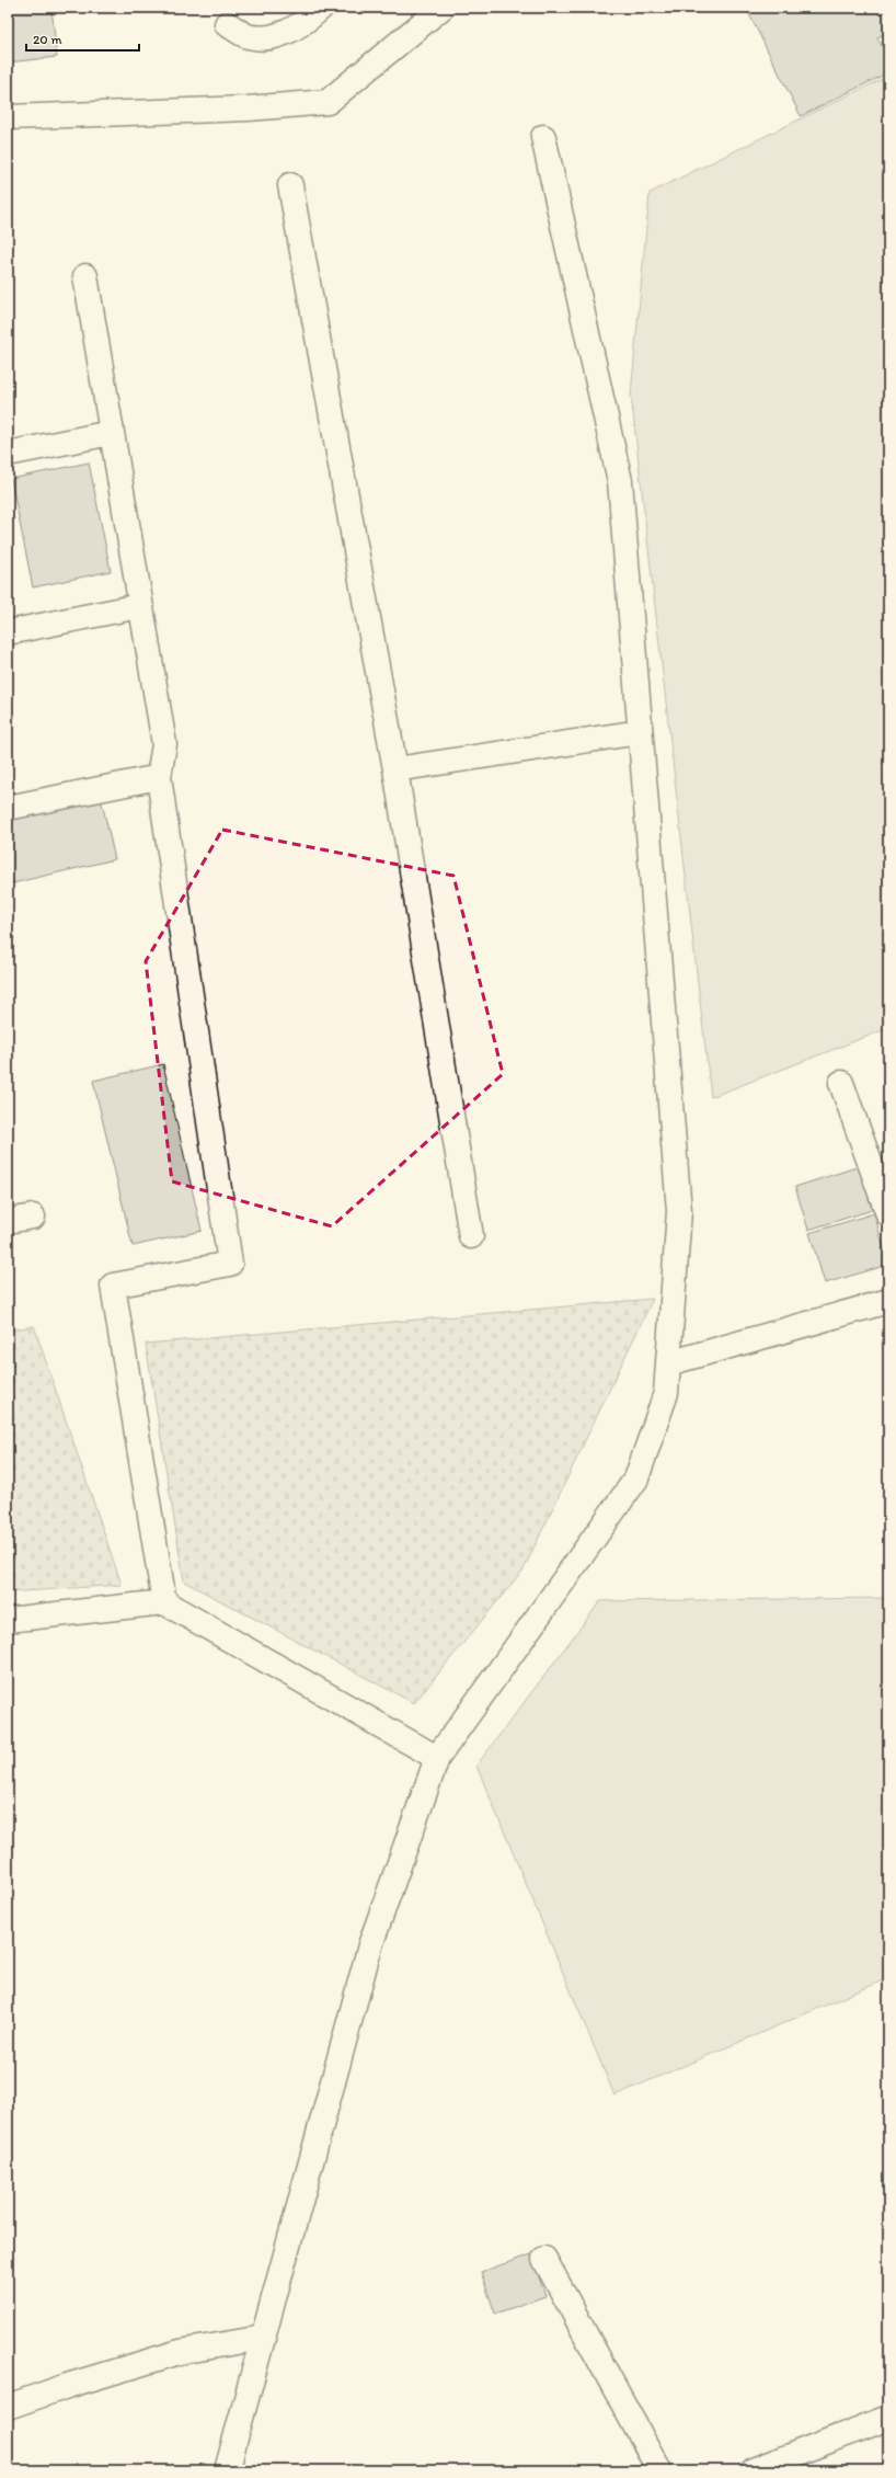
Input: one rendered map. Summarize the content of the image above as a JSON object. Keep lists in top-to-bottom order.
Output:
{
  "scale_bar": "20 m"
}
